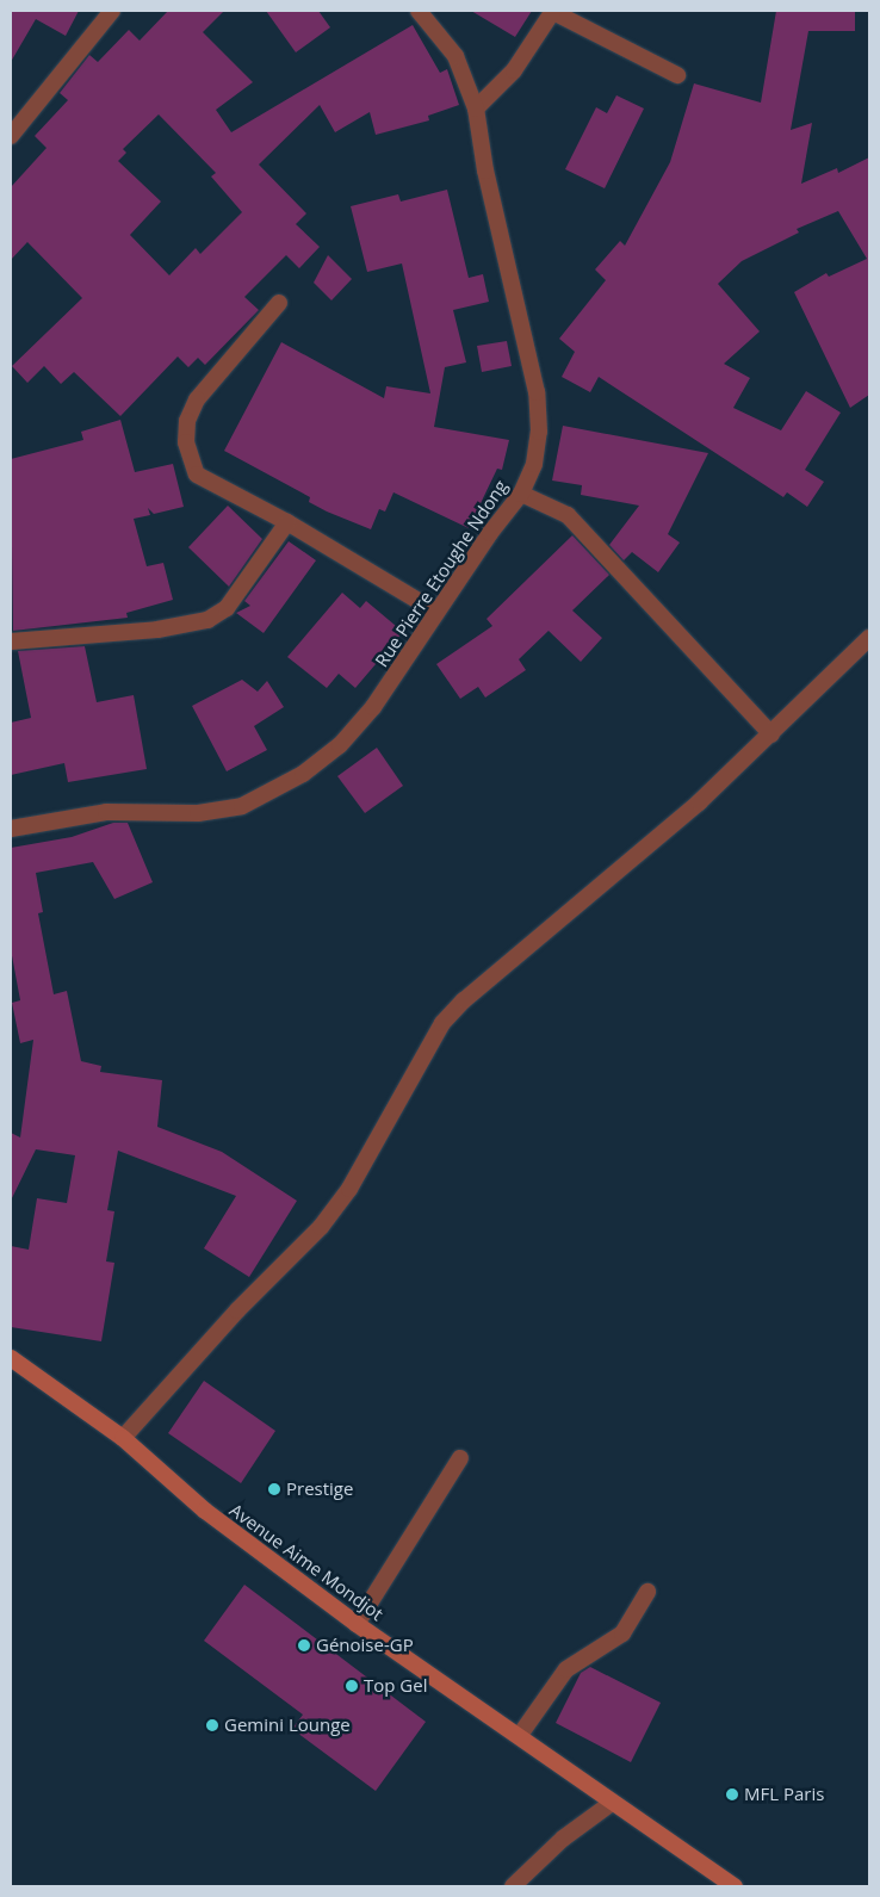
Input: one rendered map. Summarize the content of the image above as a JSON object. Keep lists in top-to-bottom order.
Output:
{
  "streets": {
    "main road": ["Avenue Aime Mondjot"],
    "street": ["Rue Pierre Etoughe Ndong"]
  },
  "places": [
    "Prestige",
    "Génoise-GP",
    "Top Gel",
    "Gemini Lounge",
    "MFL Paris"
  ]
}
